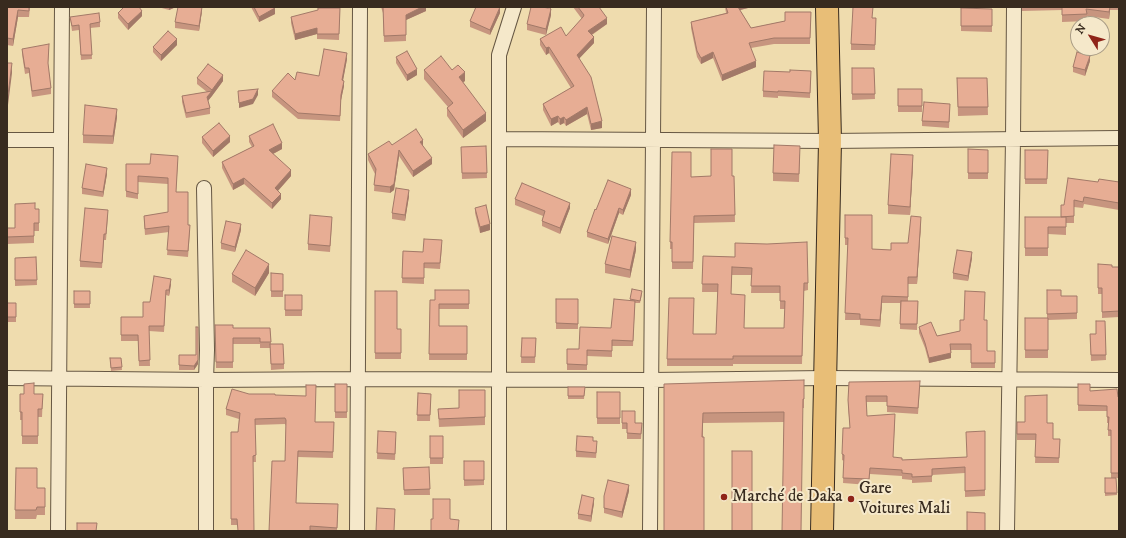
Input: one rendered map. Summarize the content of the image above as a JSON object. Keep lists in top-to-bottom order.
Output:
{
  "places": ["Marché de Daka", "Gare Voitures Mali"],
  "north": "top left"
}
